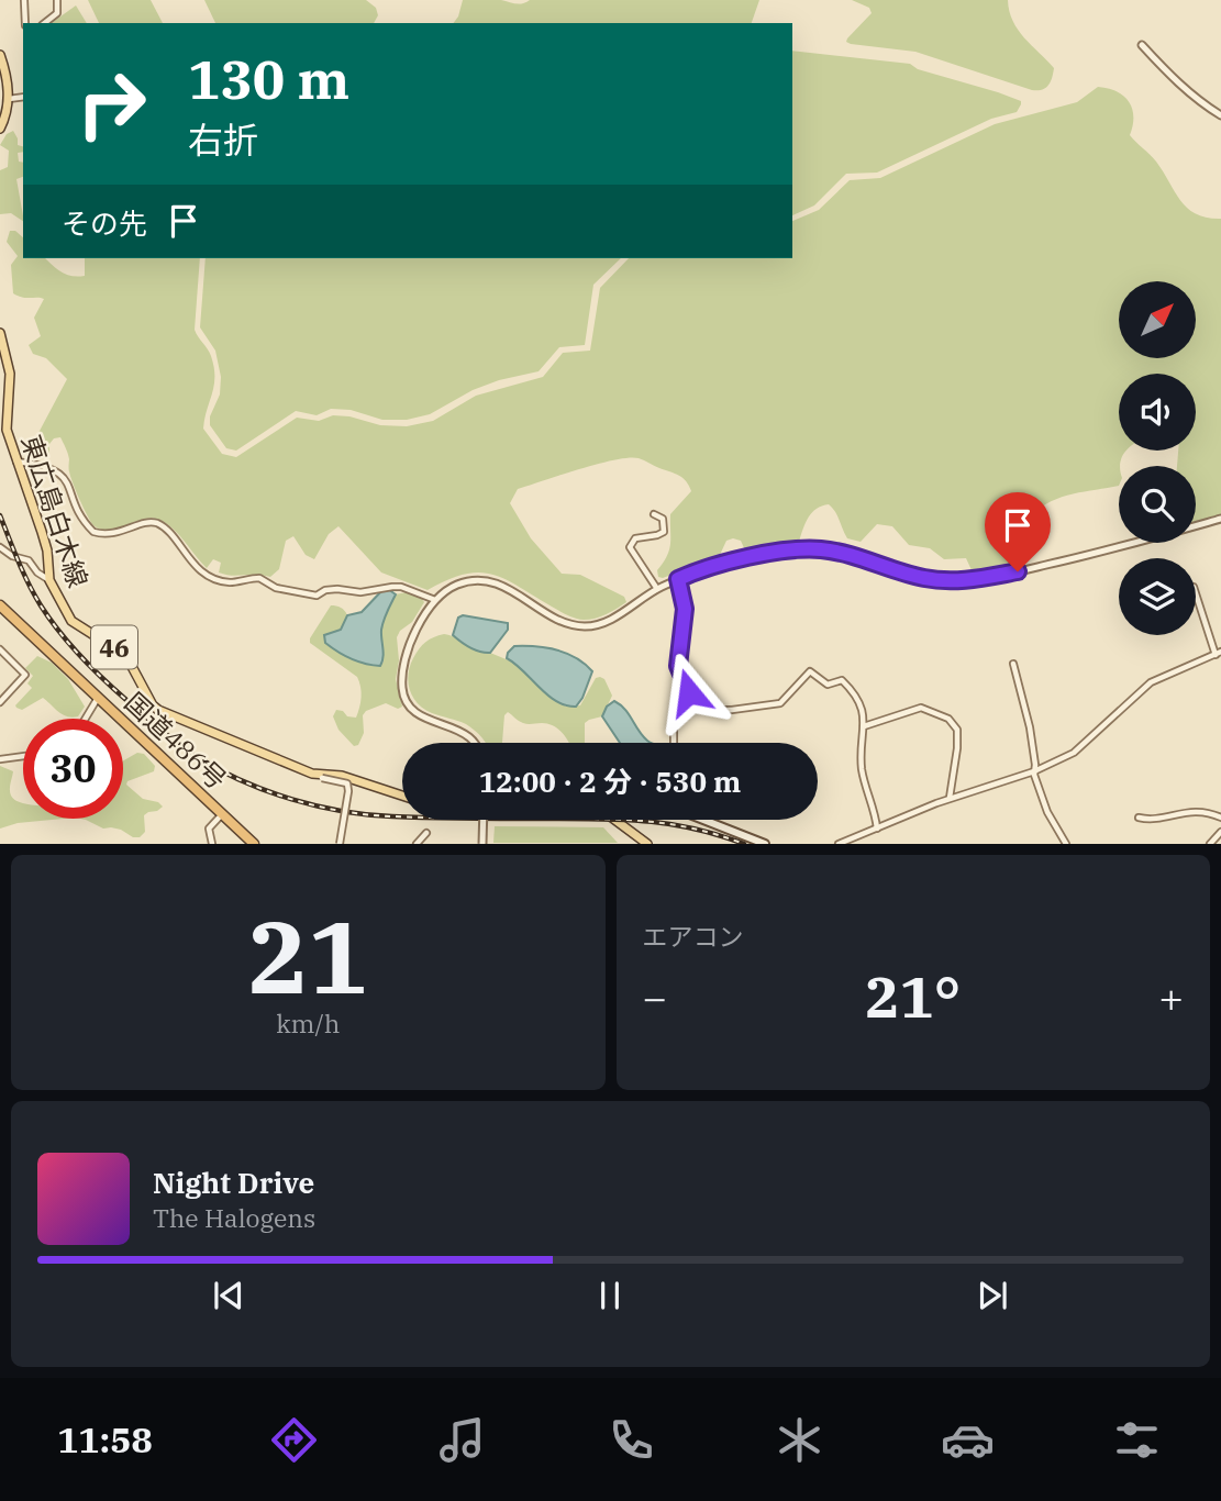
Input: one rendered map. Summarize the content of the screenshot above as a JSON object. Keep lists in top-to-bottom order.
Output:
{
  "streets": {
    "highway": ["国道486号"],
    "main road": ["東広島白木線", "46"]
  },
  "north": "top right",
  "page": {
    "turn": ["130 m", "右折"],
    "then": "その先",
    "limit": "30",
    "trip": "12:00 · 2 分 · 530 m",
    "tile": [
      ["21", "km/h"],
      "エアコン"
    ],
    "heat": ["−", "21°", "+"],
    "song": ["Night Drive", "The Halogens"],
    "tabs": "11:58"
  }
}
